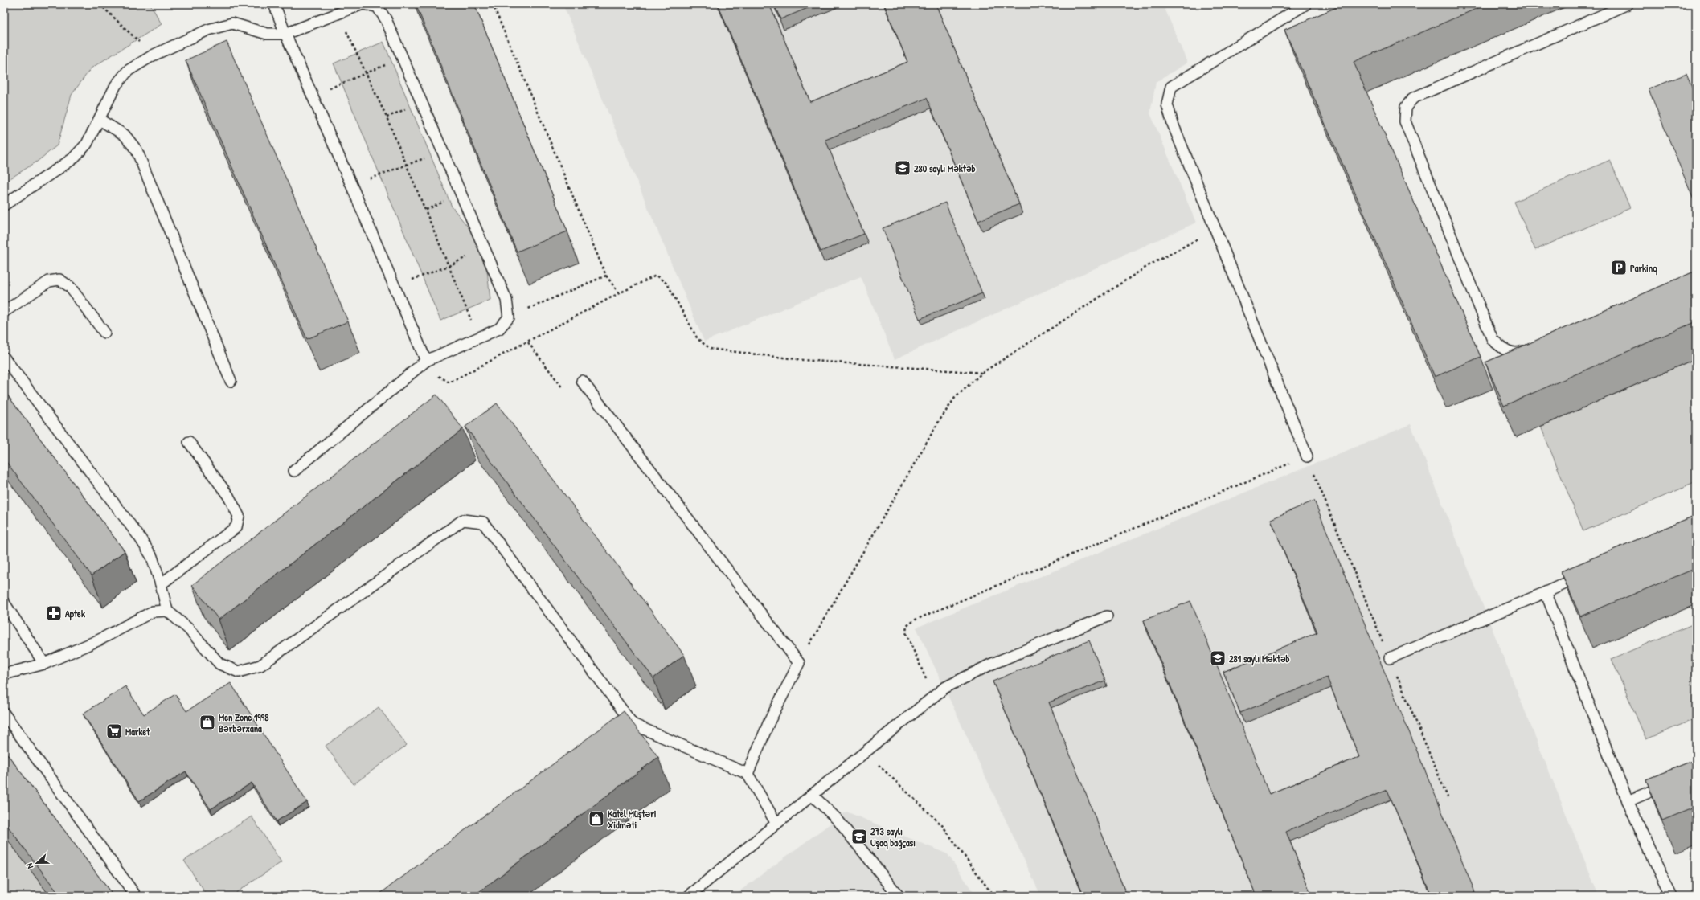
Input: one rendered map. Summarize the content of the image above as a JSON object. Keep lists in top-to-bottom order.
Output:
{
  "places": {
    "school or university": ["280 saylı Məktəb", "281 saylı Məktəb", "273 saylı Uşaq bağçası"],
    "parking": ["Parkinq"],
    "pharmacy": ["Aptek"],
    "shop": ["Men Zone 1998 Bərbərxana", "Katel Müştəri Xidməti"],
    "supermarket": ["Market"]
  },
  "north": "left"
}
